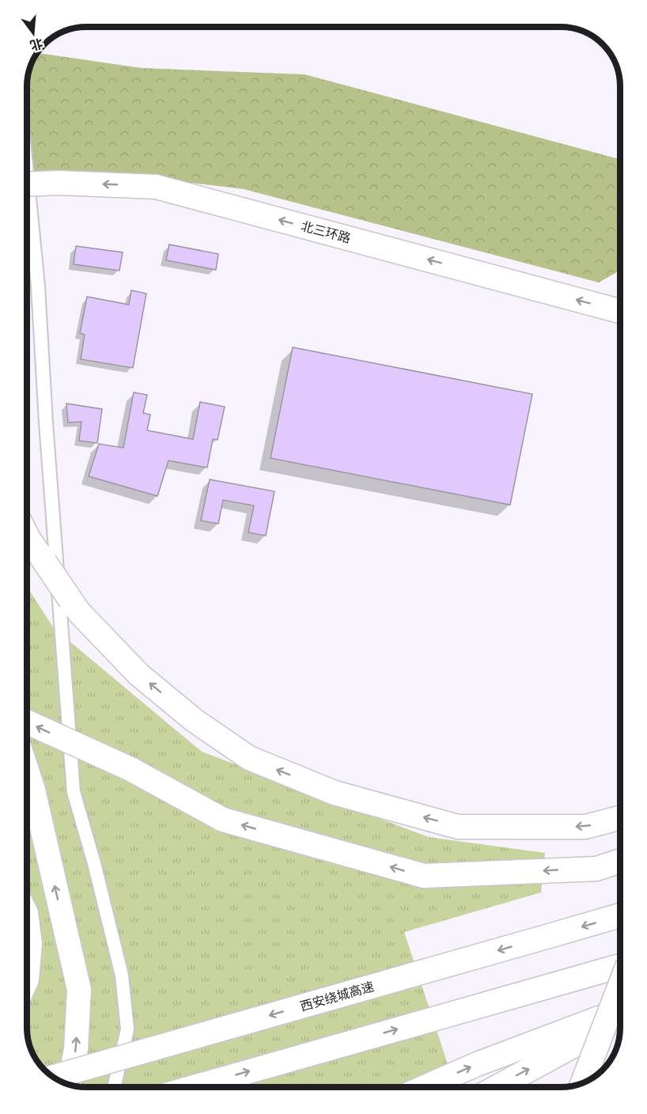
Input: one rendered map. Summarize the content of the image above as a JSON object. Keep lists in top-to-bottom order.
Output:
{
  "streets": {
    "highway": ["北三环路", "西安绕城高速"]
  },
  "one_way": ["北三环路"],
  "north": "bottom"
}
